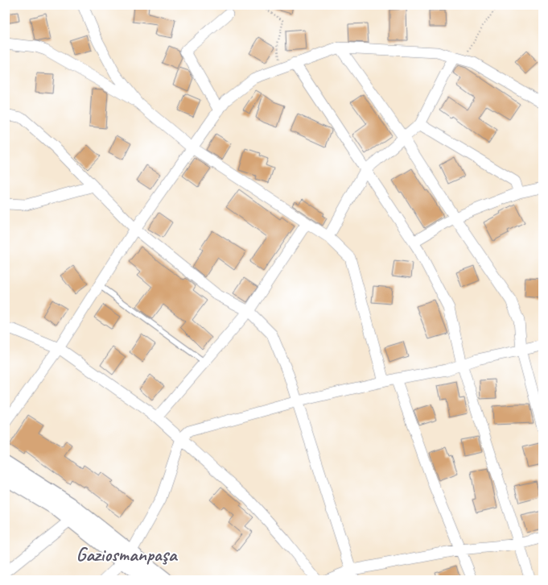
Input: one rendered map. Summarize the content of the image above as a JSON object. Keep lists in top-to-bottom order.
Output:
{
  "districts": ["Gaziosmanpaşa"]
}
